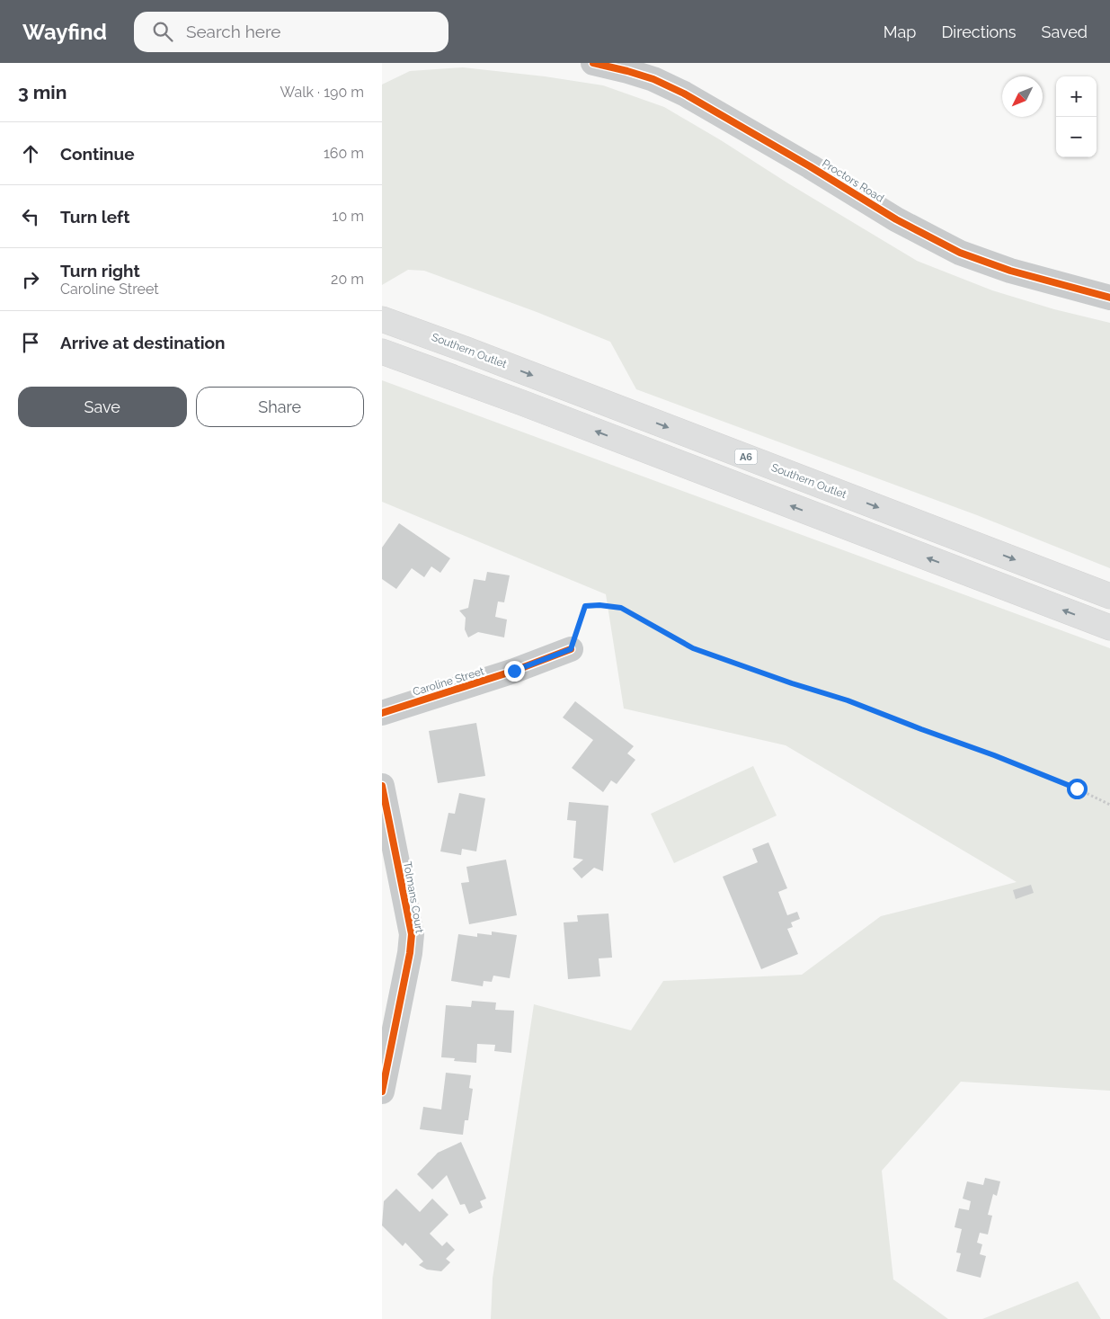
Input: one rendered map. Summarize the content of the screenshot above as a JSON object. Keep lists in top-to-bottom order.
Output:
{
  "streets": {
    "highway": ["Southern Outlet", "A6"],
    "street": ["Proctors Road", "Caroline Street", "Tolmans Court"]
  },
  "north": "bottom left",
  "page": {
    "header": "Wayfind",
    "search": "Search here",
    "nav": ["Map", "Directions", "Saved"],
    "heading": ["3 min", "Walk · 190 m"],
    "map_buttons": ["+", "−"],
    "list": [
      ["Continue", "160 m"],
      ["Turn left", "10 m"],
      ["Turn right", "Caroline Street", "20 m"],
      "Arrive at destination"
    ],
    "buttons": ["Save", "Share"]
  }
}
